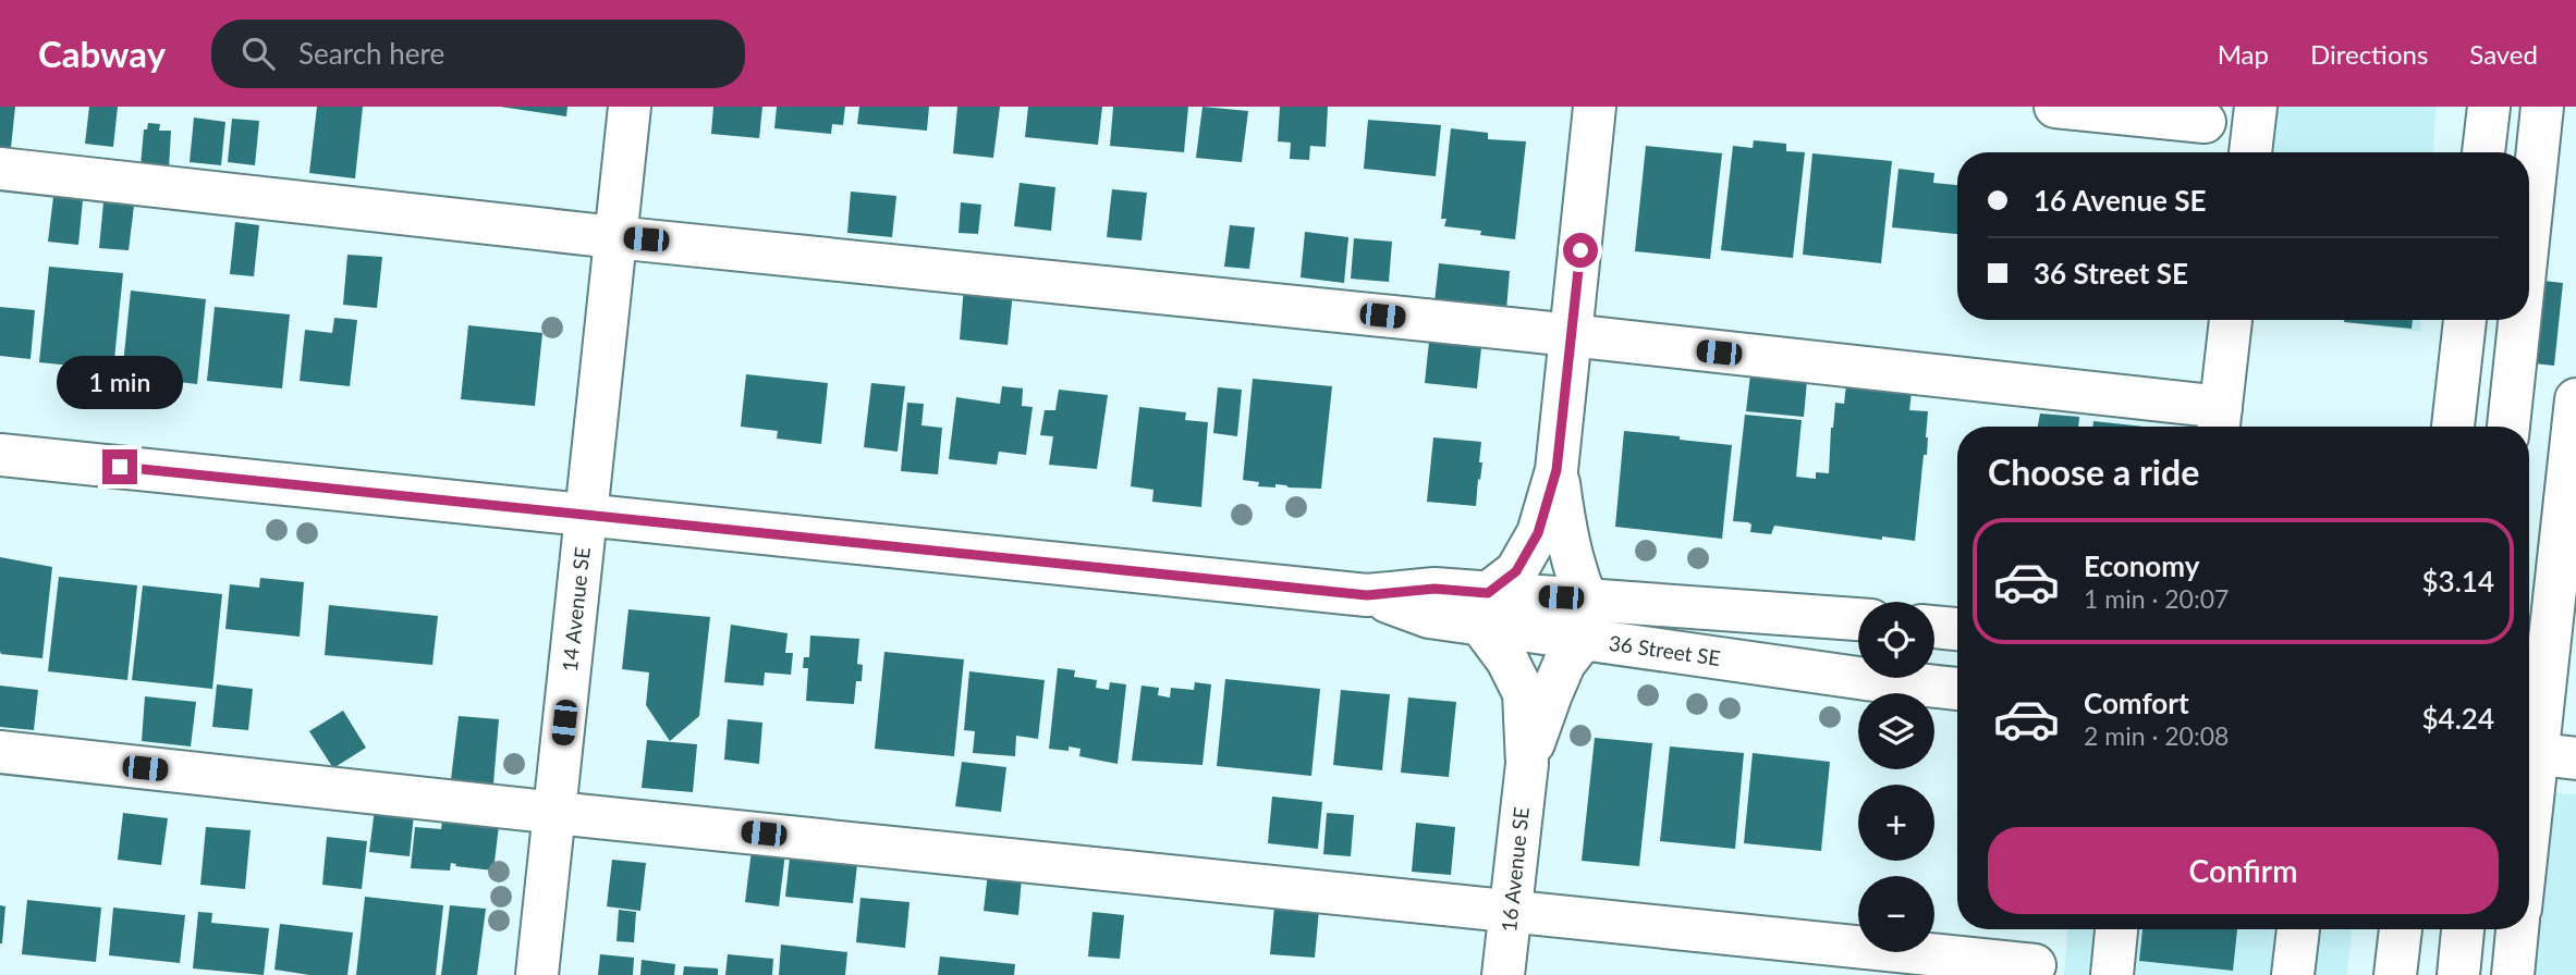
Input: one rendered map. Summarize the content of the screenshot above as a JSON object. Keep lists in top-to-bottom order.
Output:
{
  "streets": {
    "main road": ["14 Avenue SE", "36 Street SE", "16 Avenue SE"]
  },
  "crossings": [
    ["14 Avenue SE", "36 Street SE"],
    ["36 Street SE", "16 Avenue SE"]
  ],
  "page": {
    "header": "Cabway",
    "search": "Search here",
    "nav": ["Map", "Directions", "Saved"],
    "banner": ["16 Avenue SE", "36 Street SE"],
    "bubble": "1 min",
    "heading": "Choose a ride",
    "list": [
      {
        "name": "Economy",
        "note": "1 min · 20:07",
        "value": "$3.14"
      },
      {
        "name": "Comfort",
        "note": "2 min · 20:08",
        "value": "$4.24"
      }
    ],
    "map_buttons": ["+", "−"],
    "buttons": "Confirm"
  }
}
